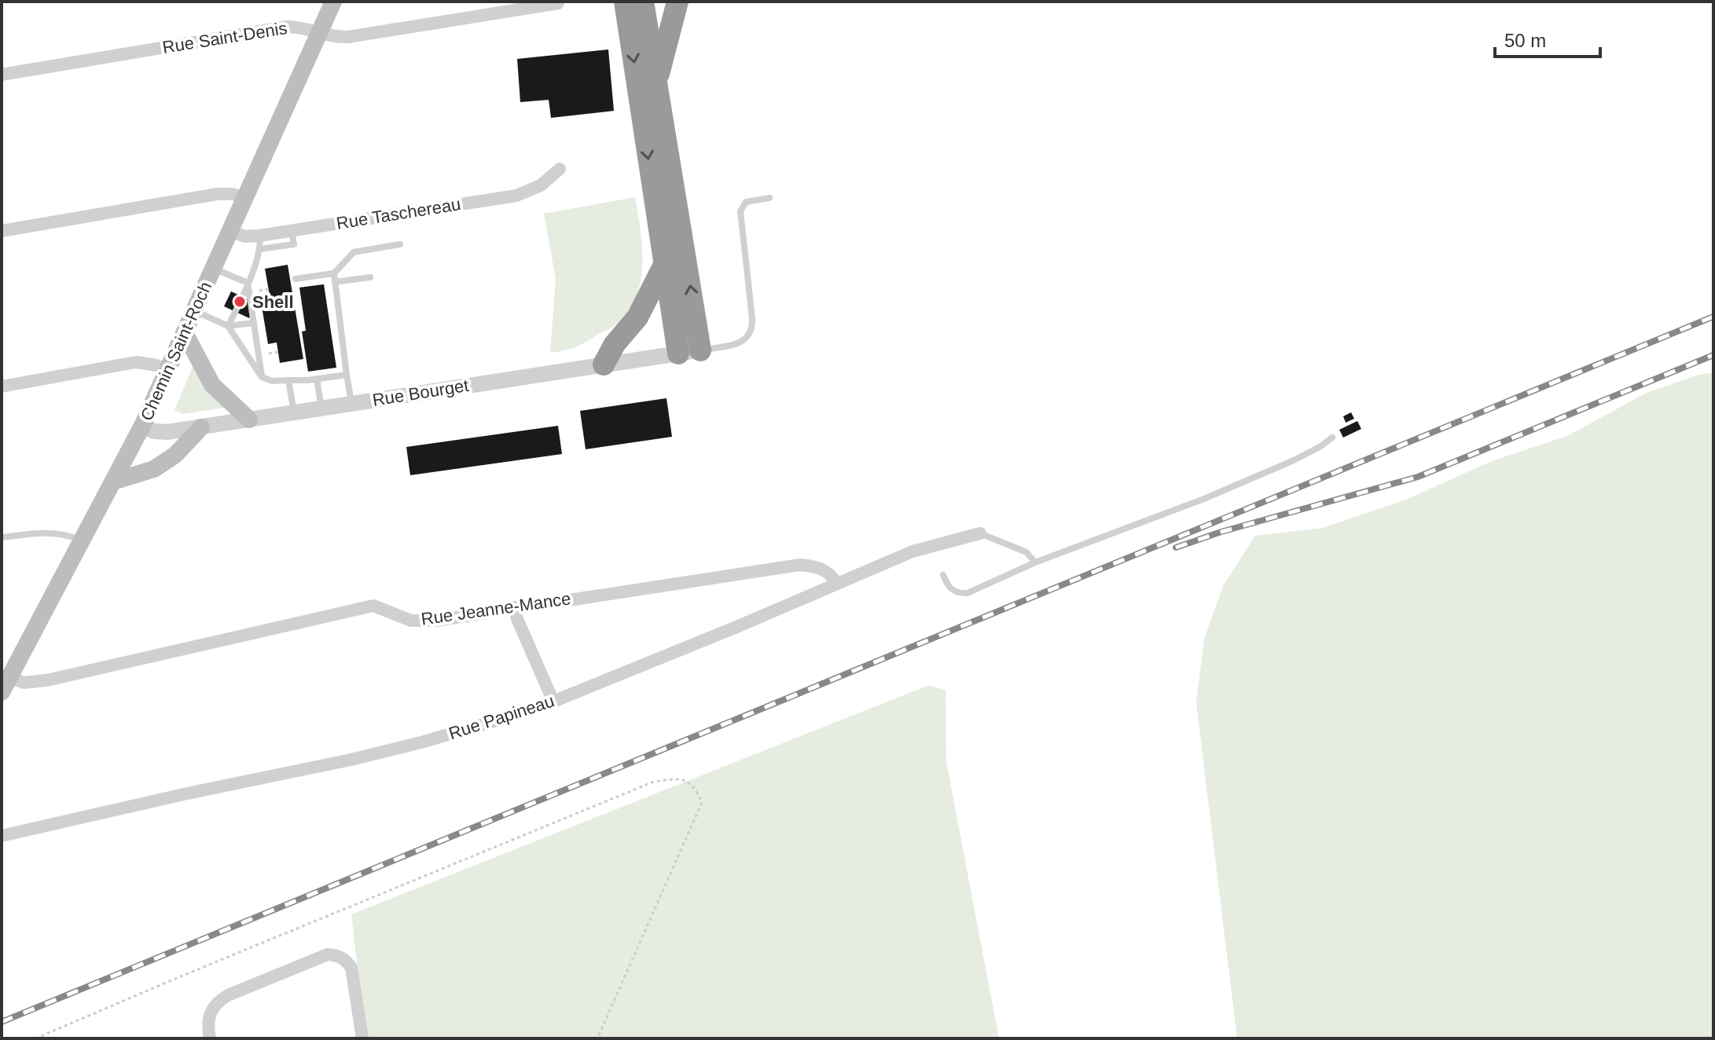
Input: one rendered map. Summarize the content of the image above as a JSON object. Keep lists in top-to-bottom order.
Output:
{
  "streets": {
    "main road": ["Chemin Saint-Roch"],
    "street": [
      "Rue Saint-Denis",
      "Rue Taschereau",
      "Rue Bourget",
      "Rue Jeanne-Mance",
      "Rue Papineau"
    ]
  },
  "crossings": [
    ["Rue Saint-Denis", "Chemin Saint-Roch"],
    ["Rue Taschereau", "Chemin Saint-Roch"],
    ["Chemin Saint-Roch", "Rue Bourget"],
    ["Chemin Saint-Roch", "Rue Jeanne-Mance"],
    ["Rue Jeanne-Mance", "Rue Papineau"]
  ],
  "places": ["Shell"],
  "scale_bar": "50 m"
}
